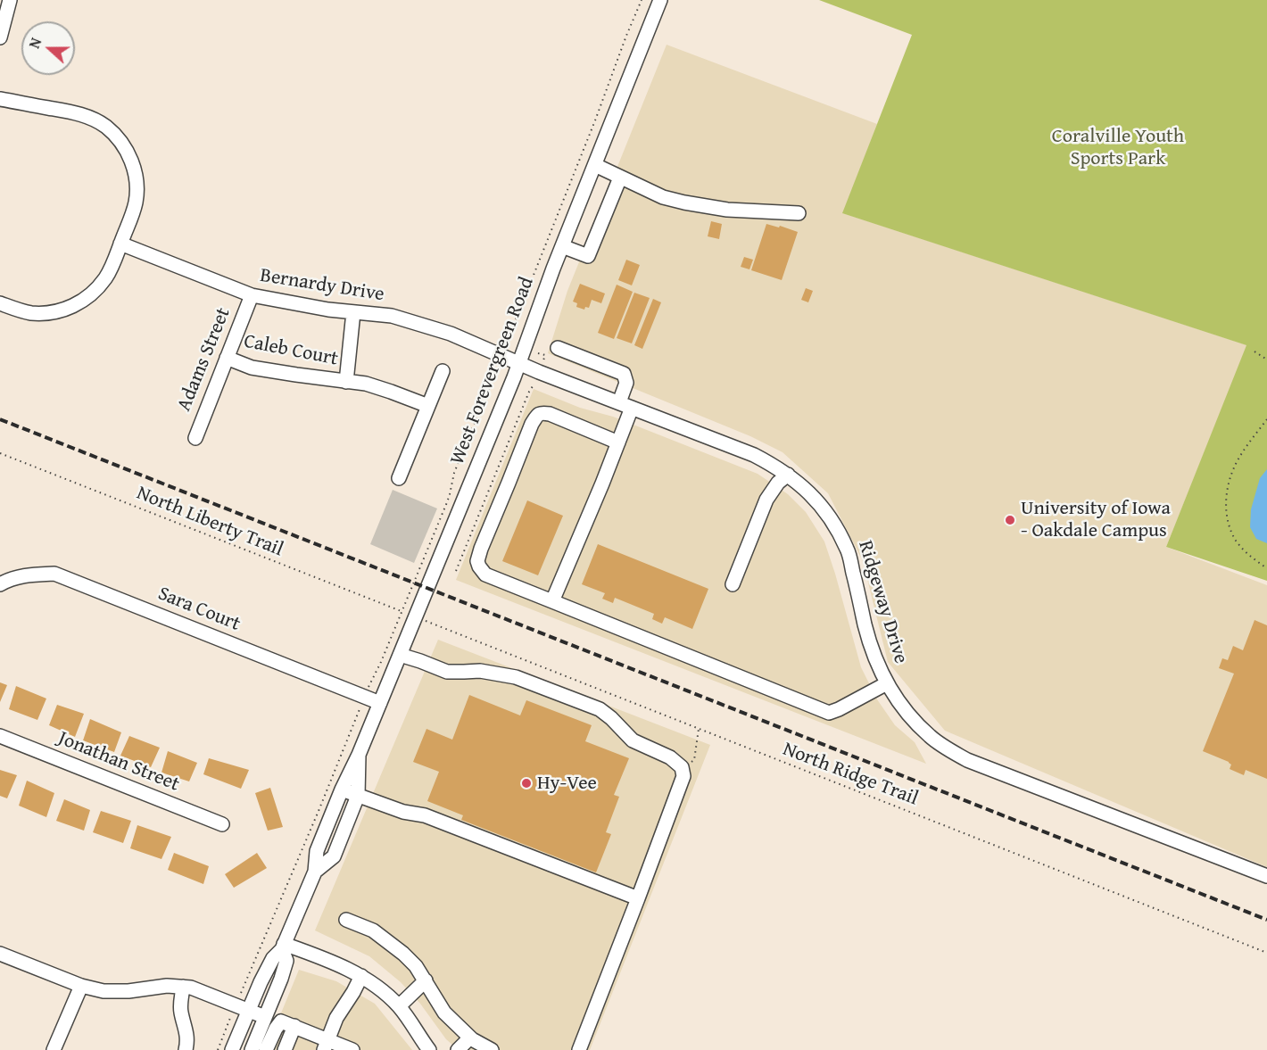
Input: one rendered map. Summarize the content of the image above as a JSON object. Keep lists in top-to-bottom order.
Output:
{
  "streets": {
    "street": [
      "Bernardy Drive",
      "Caleb Court",
      "Adams Street",
      "West Forevergreen Road",
      "Ridgeway Drive",
      "Sara Court",
      "Jonathan Street"
    ],
    "path": ["North Liberty Trail", "North Ridge Trail"]
  },
  "crossings": [
    ["Bernardy Drive", "Caleb Court"],
    ["Bernardy Drive", "Adams Street"],
    ["Bernardy Drive", "West Forevergreen Road"],
    ["Bernardy Drive", "Ridgeway Drive"],
    ["Caleb Court", "Adams Street"],
    ["West Forevergreen Road", "Ridgeway Drive"],
    ["West Forevergreen Road", "Sara Court"]
  ],
  "parks": ["Coralville Youth Sports Park"],
  "places": ["University of Iowa - Oakdale Campus", "Hy-Vee"],
  "north": "left"
}
